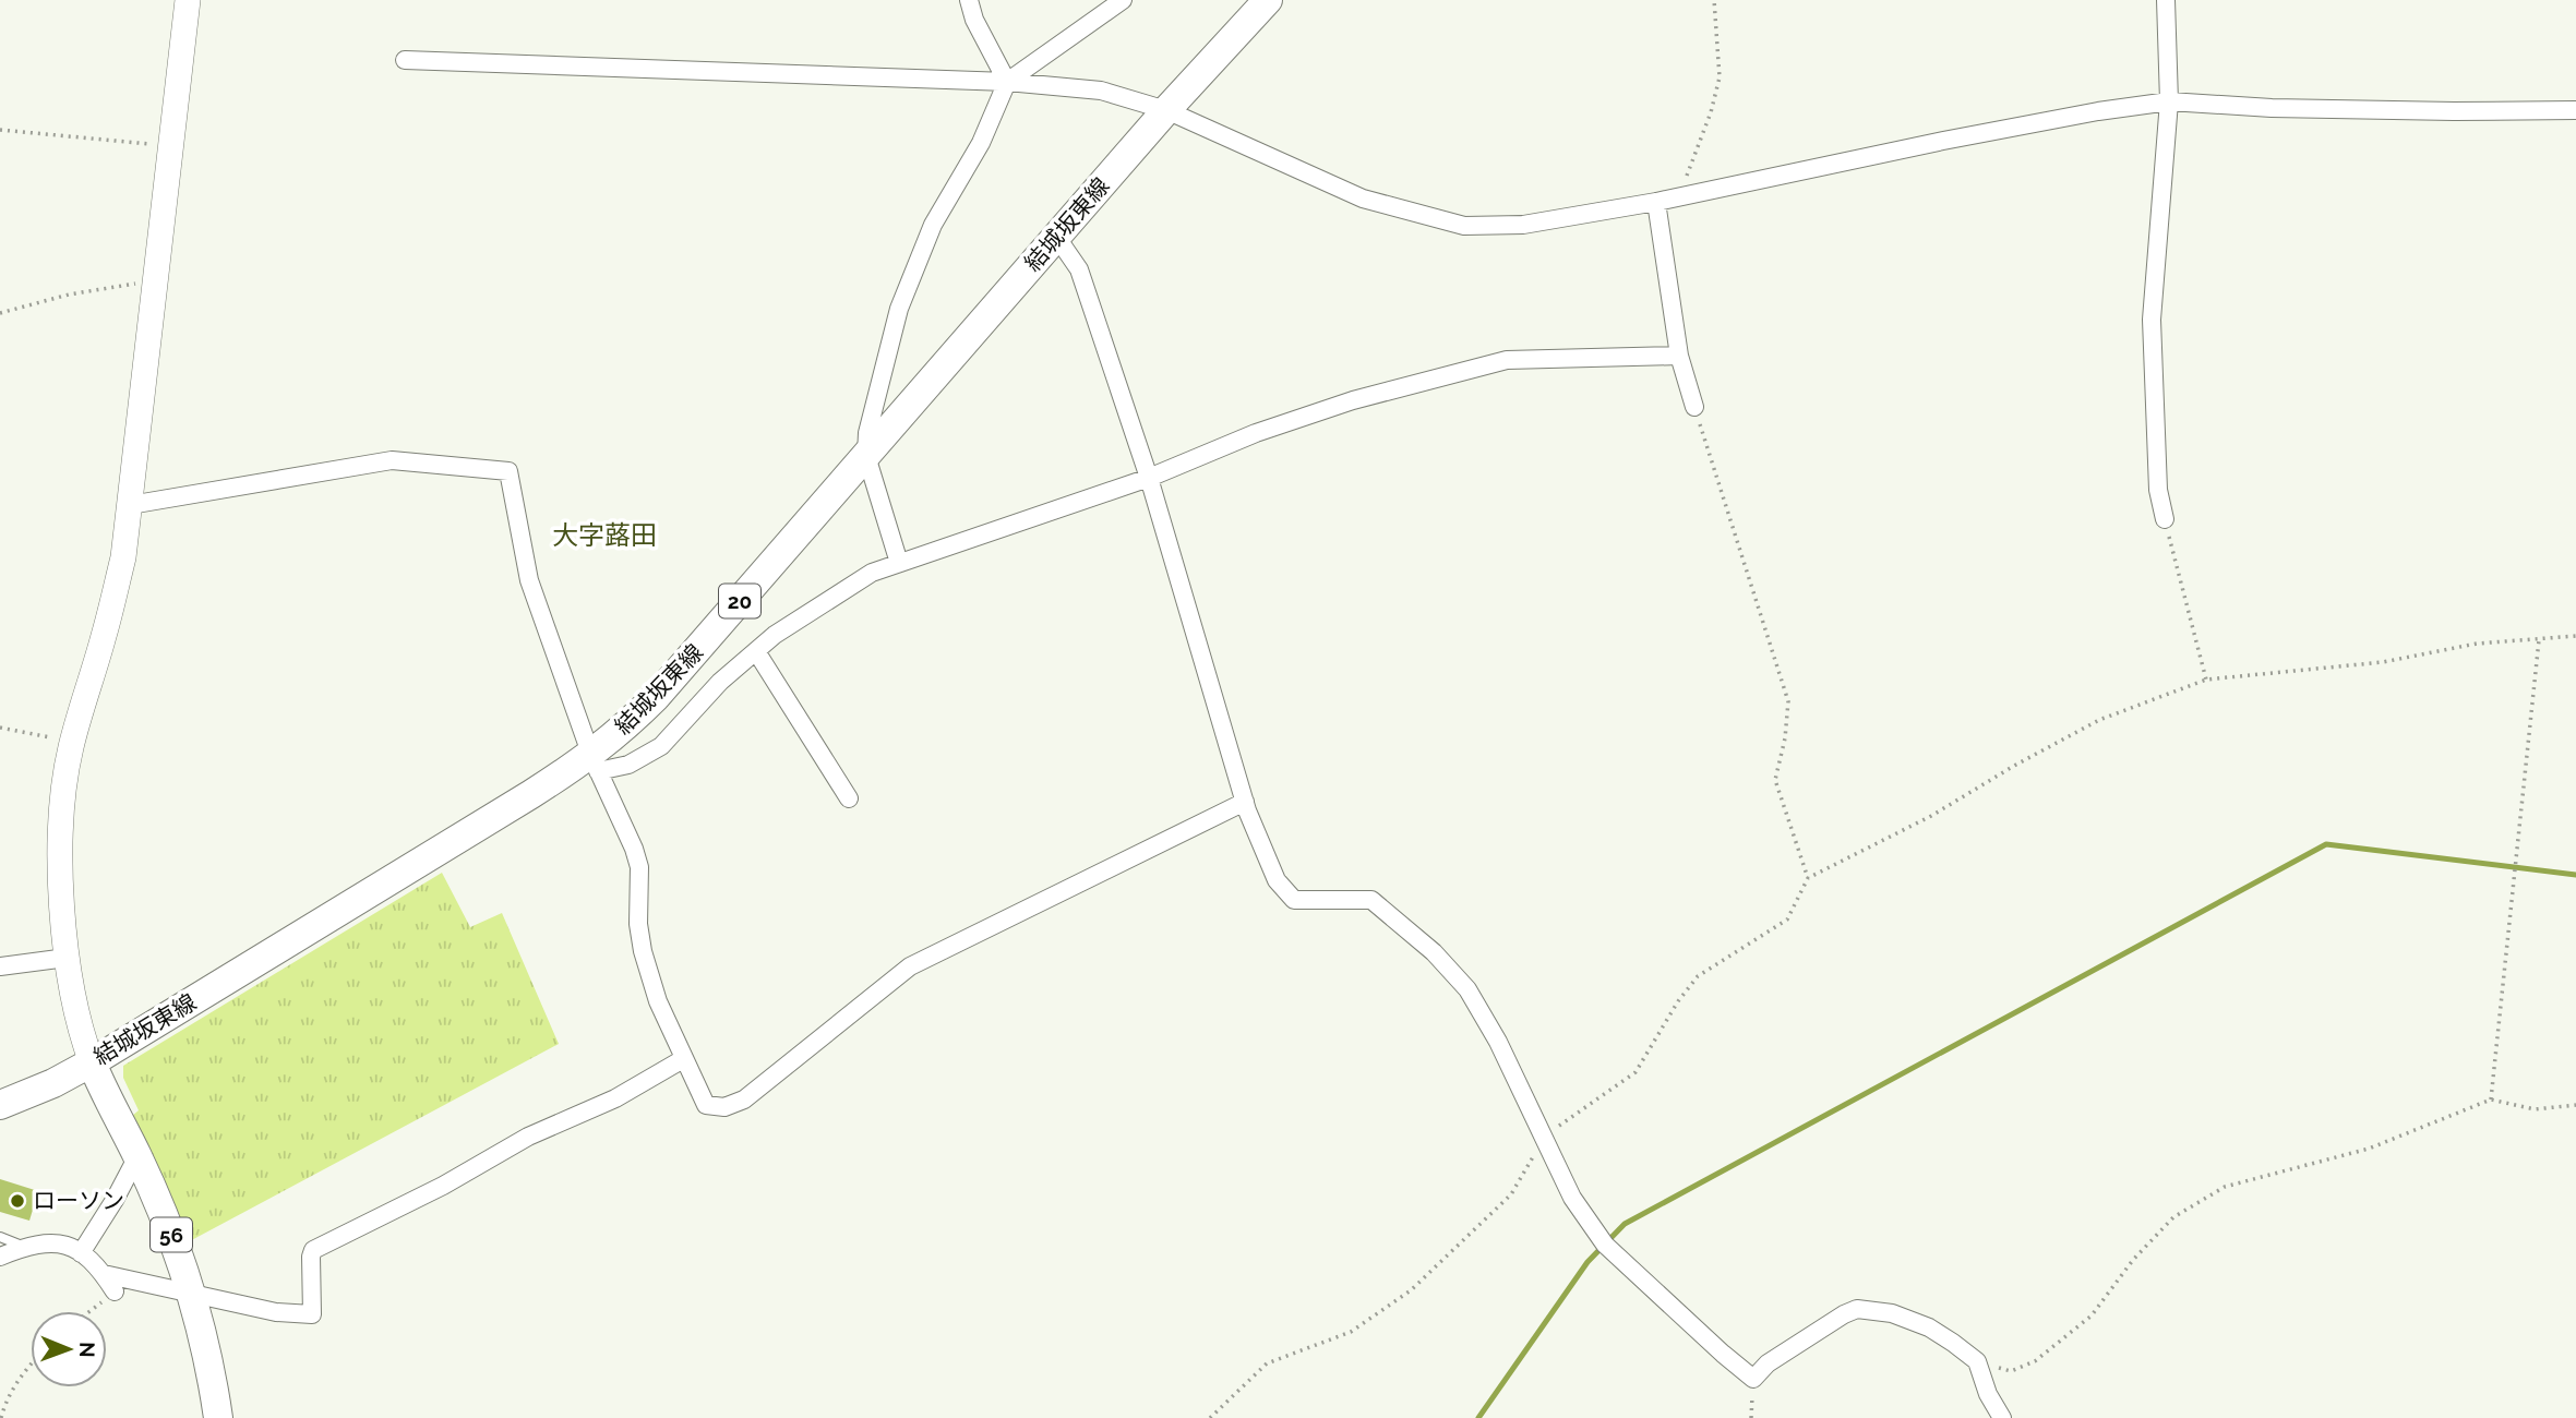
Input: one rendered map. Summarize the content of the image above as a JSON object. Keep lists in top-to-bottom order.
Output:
{
  "streets": {
    "main road": ["結城坂東線", "20", "56"]
  },
  "crossings": [
    ["結城坂東線", "56"]
  ],
  "districts": ["大字蕗田"],
  "places": ["ローソン"],
  "north": "right"
}
